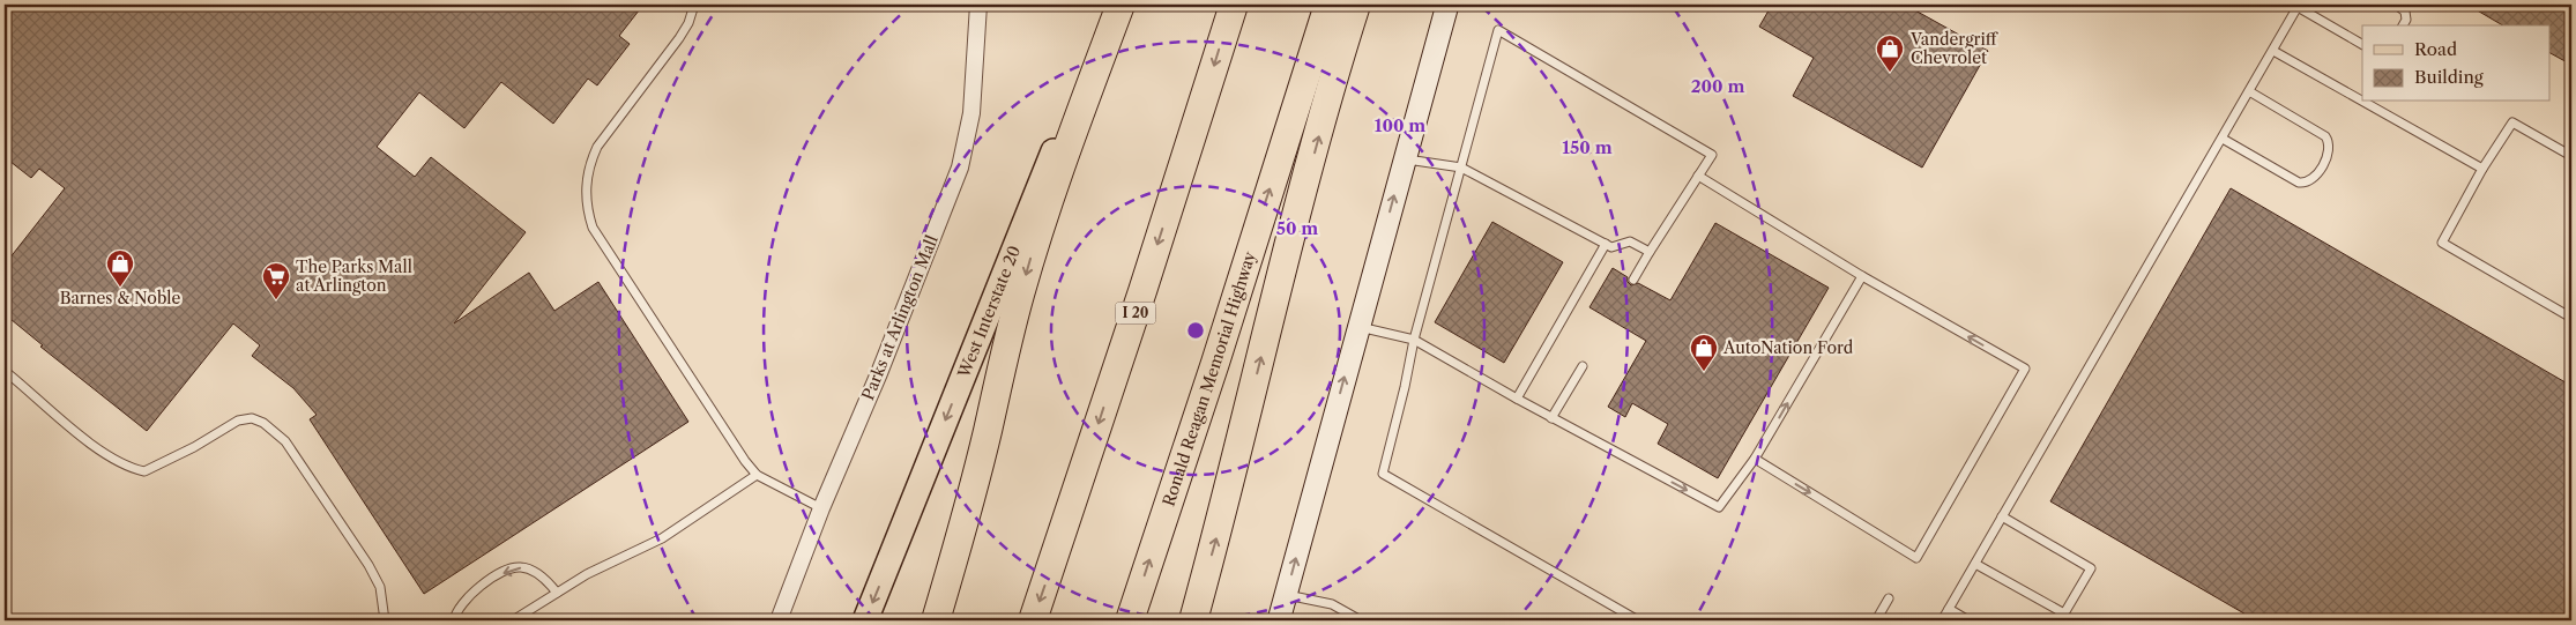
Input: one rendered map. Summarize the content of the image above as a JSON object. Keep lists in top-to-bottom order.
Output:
{
  "streets": {
    "highway": ["I 20", "Ronald Reagan Memorial Highway"],
    "main road": ["West Interstate 20"],
    "street": ["Parks at Arlington Mall"]
  },
  "one_way": ["West Interstate 20"],
  "places": {
    "shop": ["Vandergriff Chevrolet", "Barnes & Noble", "AutoNation Ford"],
    "supermarket": ["The Parks Mall at Arlington"]
  },
  "legend": ["Road", "Building"],
  "rings": [
    "200 m",
    "100 m",
    "150 m",
    "50 m"
  ]
}
